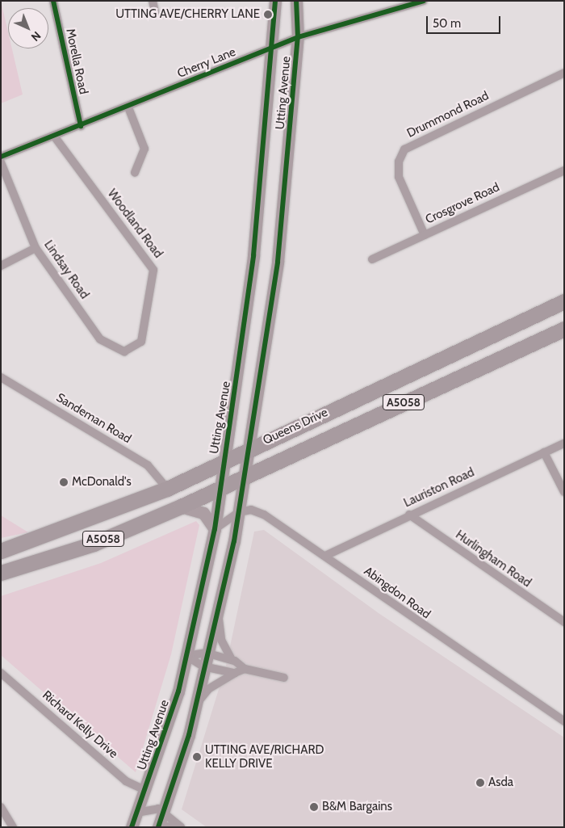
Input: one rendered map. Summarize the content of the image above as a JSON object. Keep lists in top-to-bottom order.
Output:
{
  "streets": {
    "highway": ["A5058", "Queens Drive"],
    "street": [
      "Morella Road",
      "Cherry Lane",
      "Utting Avenue",
      "Drummond Road",
      "Crosgrove Road",
      "Woodland Road",
      "Lindsay Road",
      "Sandeman Road",
      "Lauriston Road",
      "Hurlingham Road",
      "Abingdon Road",
      "Richard Kelly Drive"
    ]
  },
  "crossings": [
    ["Morella Road", "Cherry Lane"],
    ["Cherry Lane", "Utting Avenue"],
    ["Cherry Lane", "Woodland Road"],
    ["Utting Avenue", "Queens Drive"],
    ["Utting Avenue", "Abingdon Road"],
    ["Utting Avenue", "Richard Kelly Drive"],
    ["Drummond Road", "Crosgrove Road"],
    ["Woodland Road", "Lindsay Road"],
    ["Sandeman Road", "Queens Drive"],
    ["Lauriston Road", "Hurlingham Road"],
    ["Lauriston Road", "Abingdon Road"]
  ],
  "places": [
    "UTTING AVE/CHERRY LANE",
    "McDonald's",
    "UTTING AVE/RICHARD KELLY DRIVE",
    "Asda",
    "B&M Bargains"
  ],
  "scale_bar": "50 m",
  "north": "bottom right"
}
